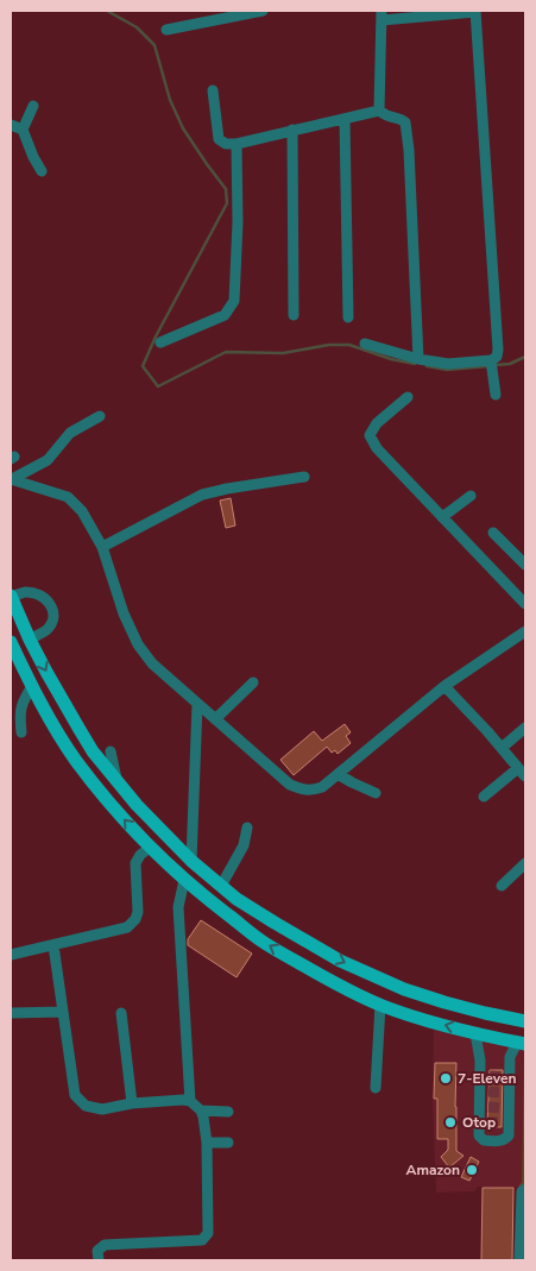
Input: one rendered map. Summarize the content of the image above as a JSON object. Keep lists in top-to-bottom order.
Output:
{
  "places": ["7-Eleven", "Otop", "Amazon"]
}
